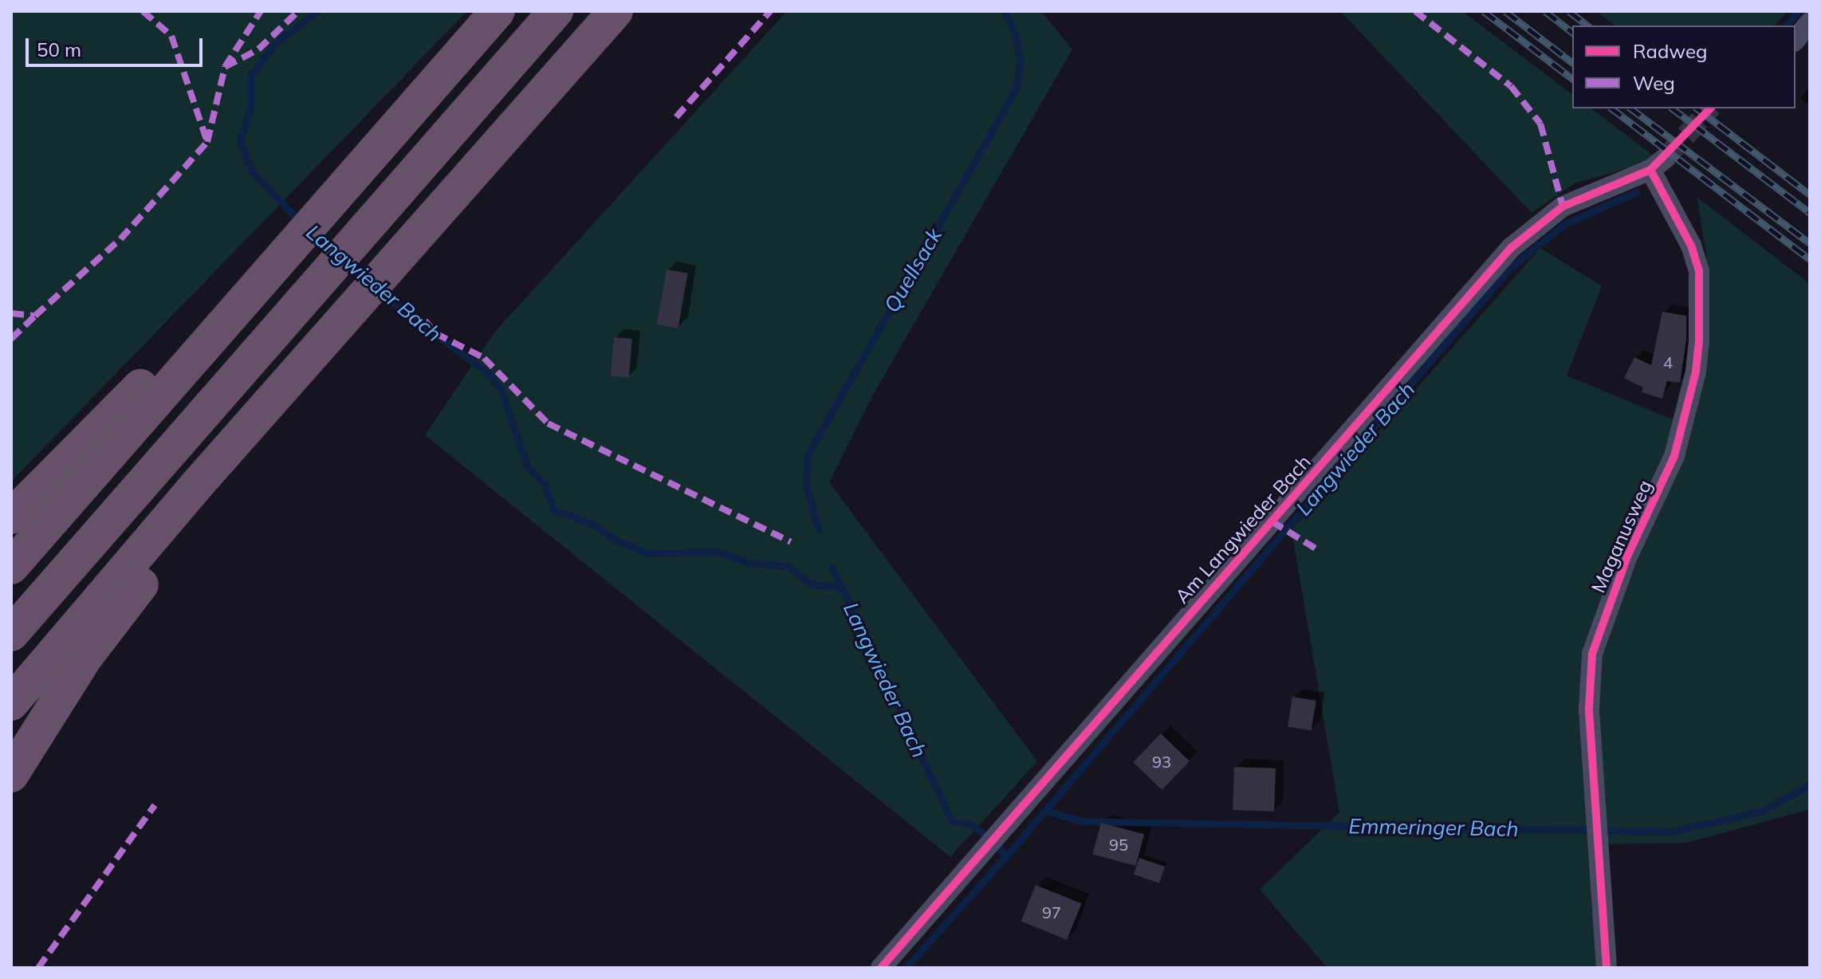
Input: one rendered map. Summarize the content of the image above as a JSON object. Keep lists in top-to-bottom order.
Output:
{
  "streets": {
    "street": ["Am Langwieder Bach", "Maganusweg"]
  },
  "crossings": [
    ["Am Langwieder Bach", "Maganusweg"]
  ],
  "water": ["Quellsack", "Langwieder Bach", "Emmeringer Bach"],
  "house_numbers": [
    "4",
    "93",
    "95",
    "97"
  ],
  "legend": ["Radweg", "Weg"],
  "scale_bar": "50 m"
}
